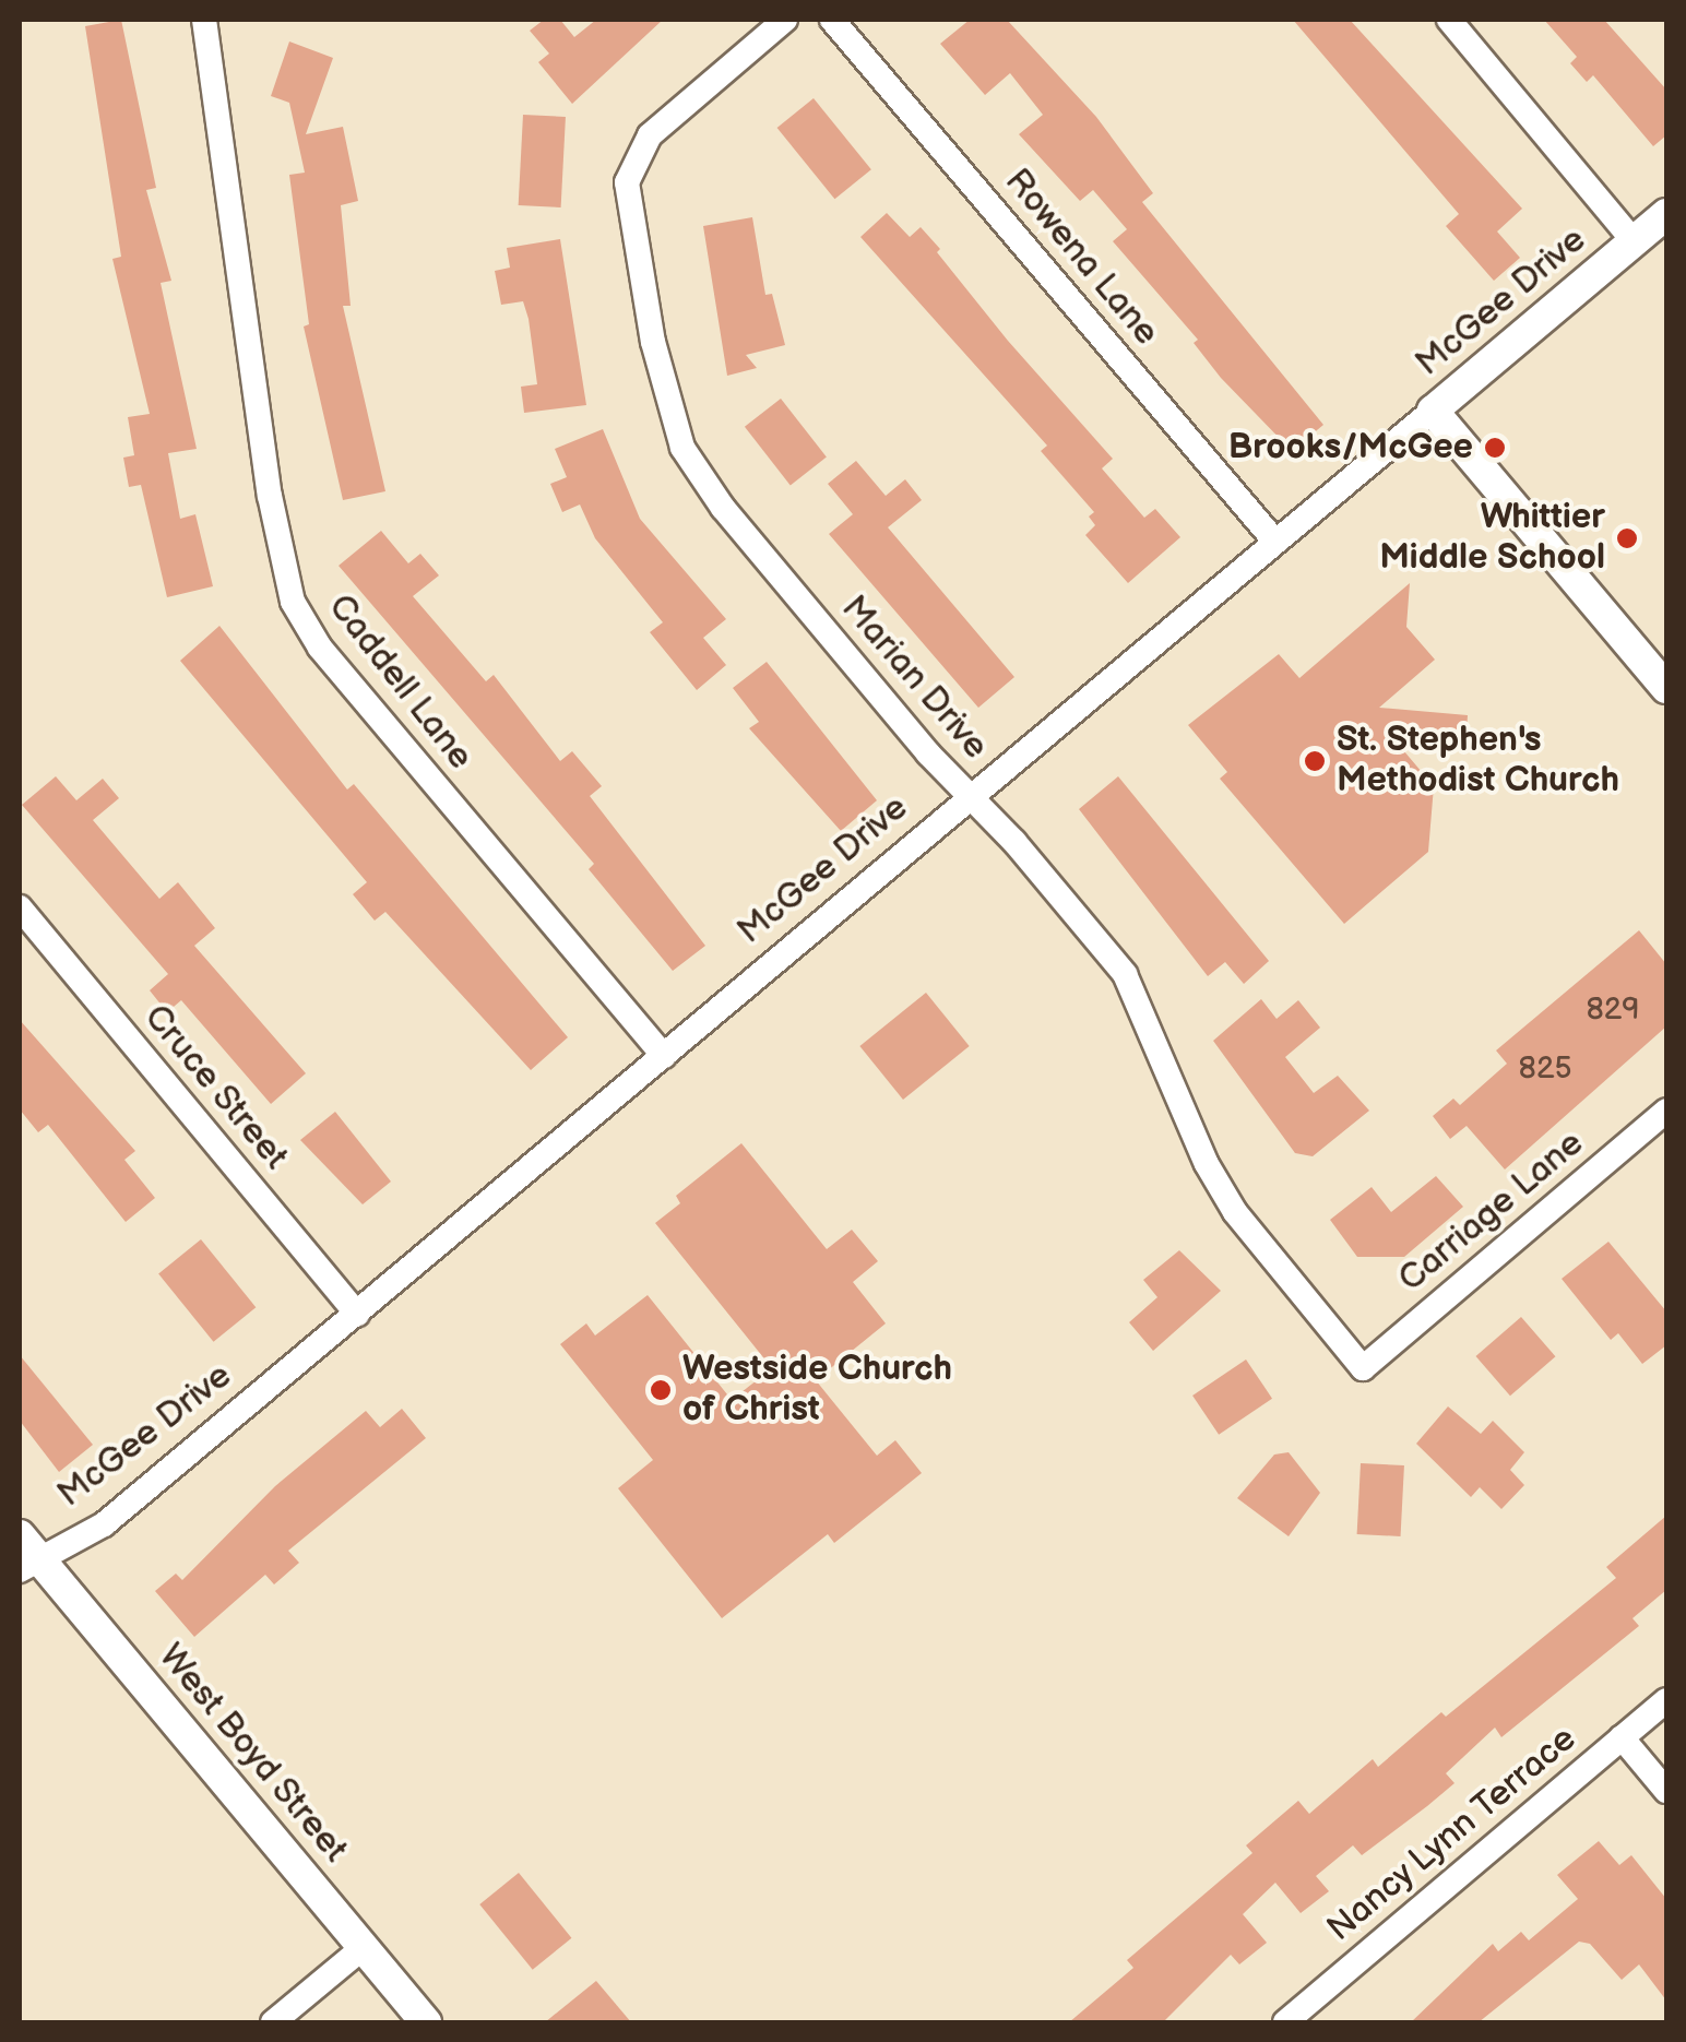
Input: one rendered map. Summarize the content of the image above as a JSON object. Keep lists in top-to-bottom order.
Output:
{
  "streets": {
    "street": [
      "Rowena Lane",
      "McGee Drive",
      "Marian Drive",
      "Caddell Lane",
      "Cruce Street",
      "Carriage Lane",
      "West Boyd Street",
      "Nancy Lynn Terrace"
    ]
  },
  "crossings": [
    ["Rowena Lane", "McGee Drive"],
    ["McGee Drive", "Marian Drive"],
    ["McGee Drive", "Caddell Lane"],
    ["McGee Drive", "Cruce Street"],
    ["McGee Drive", "West Boyd Street"],
    ["Marian Drive", "Carriage Lane"]
  ],
  "places": [
    "Brooks/McGee",
    "Whittier Middle School",
    "St. Stephen's Methodist Church",
    "Westside Church of Christ"
  ],
  "house_numbers": ["829", "825"]
}
